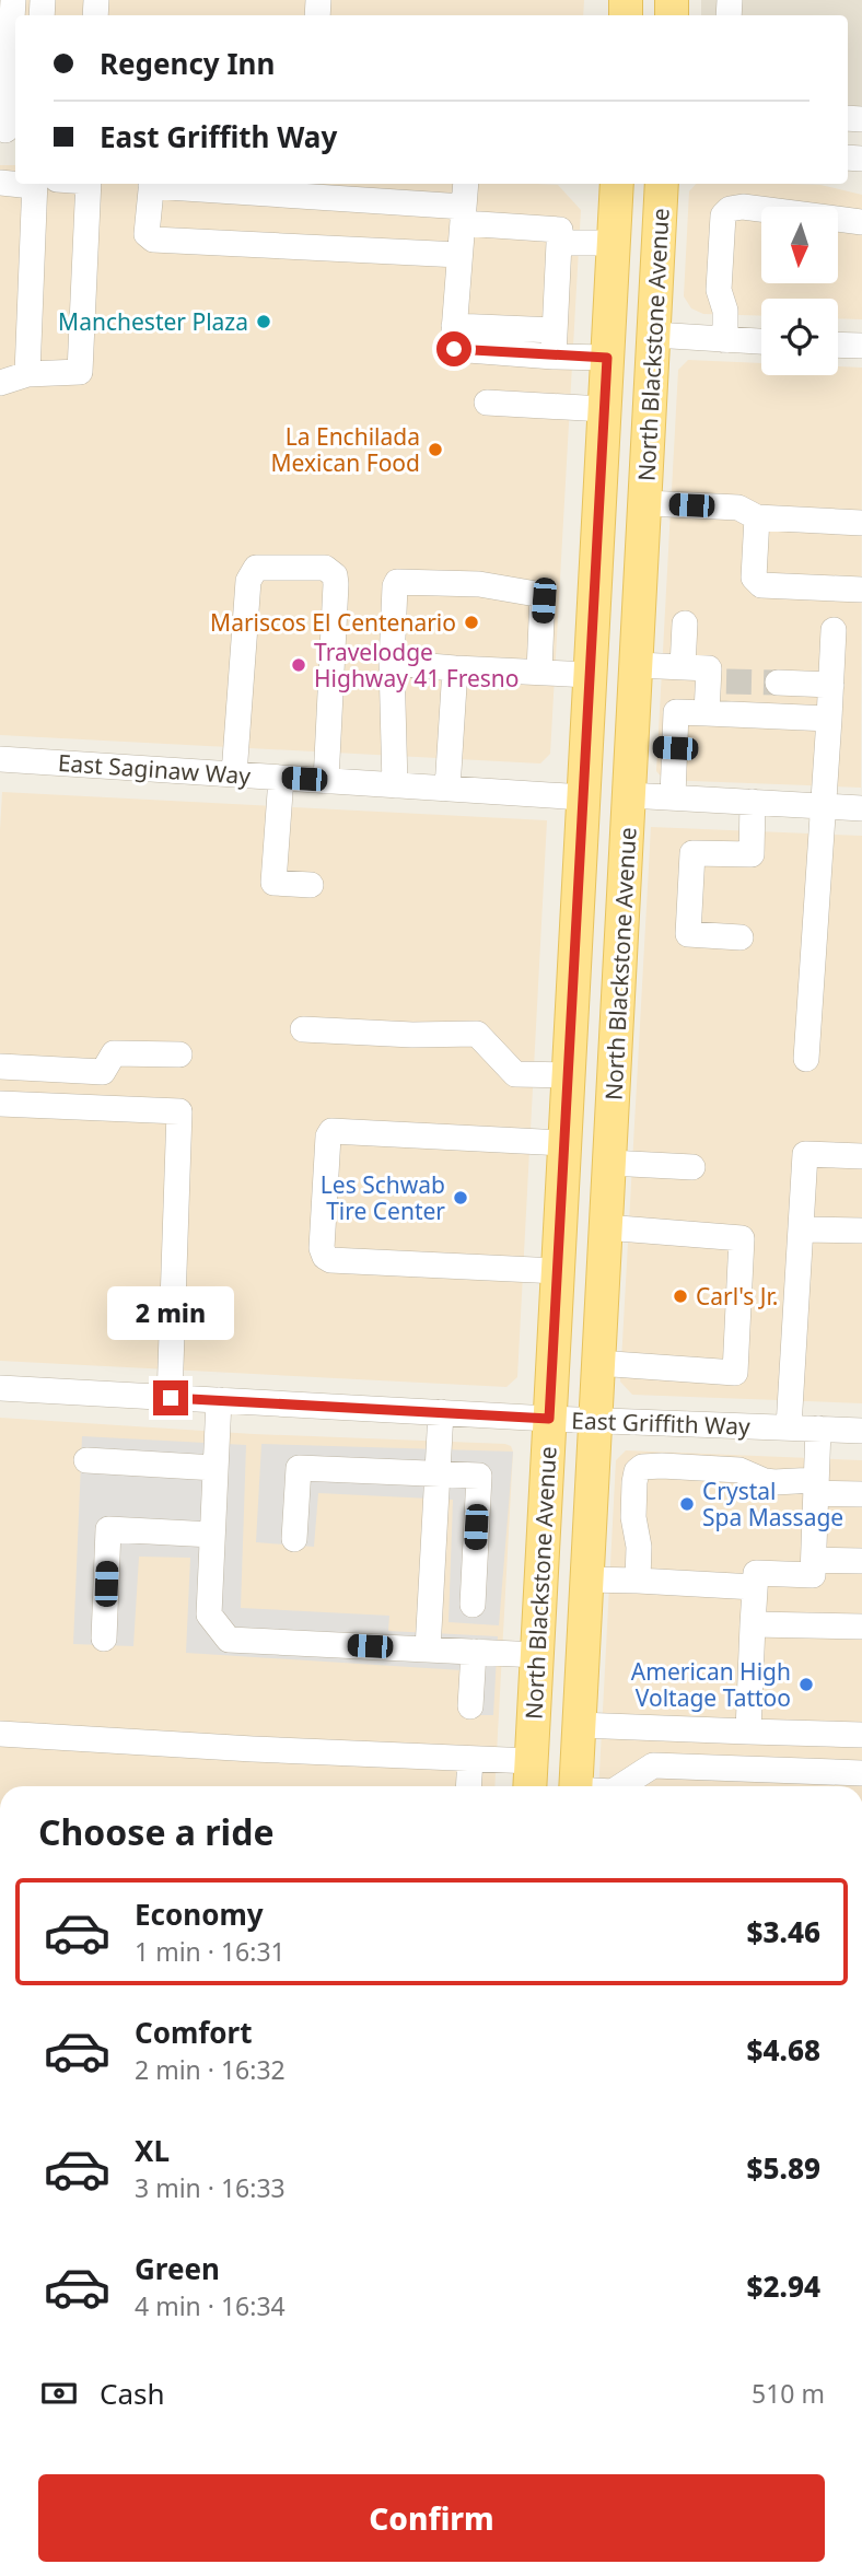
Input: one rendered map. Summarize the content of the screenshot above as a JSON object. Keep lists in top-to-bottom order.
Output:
{
  "streets": {
    "main road": ["North Blackstone Avenue"],
    "street": ["East Saginaw Way", "East Griffith Way"]
  },
  "crossings": [
    ["North Blackstone Avenue", "East Saginaw Way"],
    ["North Blackstone Avenue", "East Griffith Way"]
  ],
  "places": [
    "Manchester Plaza",
    "La Enchilada Mexican Food",
    "Mariscos El Centenario",
    "Travelodge Highway 41 Fresno",
    "Les Schwab Tire Center",
    "Carl's Jr.",
    "Crystal Spa Massage",
    "American High Voltage Tattoo"
  ],
  "north": "bottom",
  "page": {
    "banner": ["Regency Inn", "East Griffith Way"],
    "bubble": "2 min",
    "heading": "Choose a ride",
    "list": [
      {
        "name": "Economy",
        "note": "1 min · 16:31",
        "value": "$3.46"
      },
      {
        "name": "Comfort",
        "note": "2 min · 16:32",
        "value": "$4.68"
      },
      {
        "name": "XL",
        "note": "3 min · 16:33",
        "value": "$5.89"
      },
      {
        "name": "Green",
        "note": "4 min · 16:34",
        "value": "$2.94"
      }
    ],
    "pay": ["Cash", "510 m"],
    "buttons": "Confirm"
  }
}
